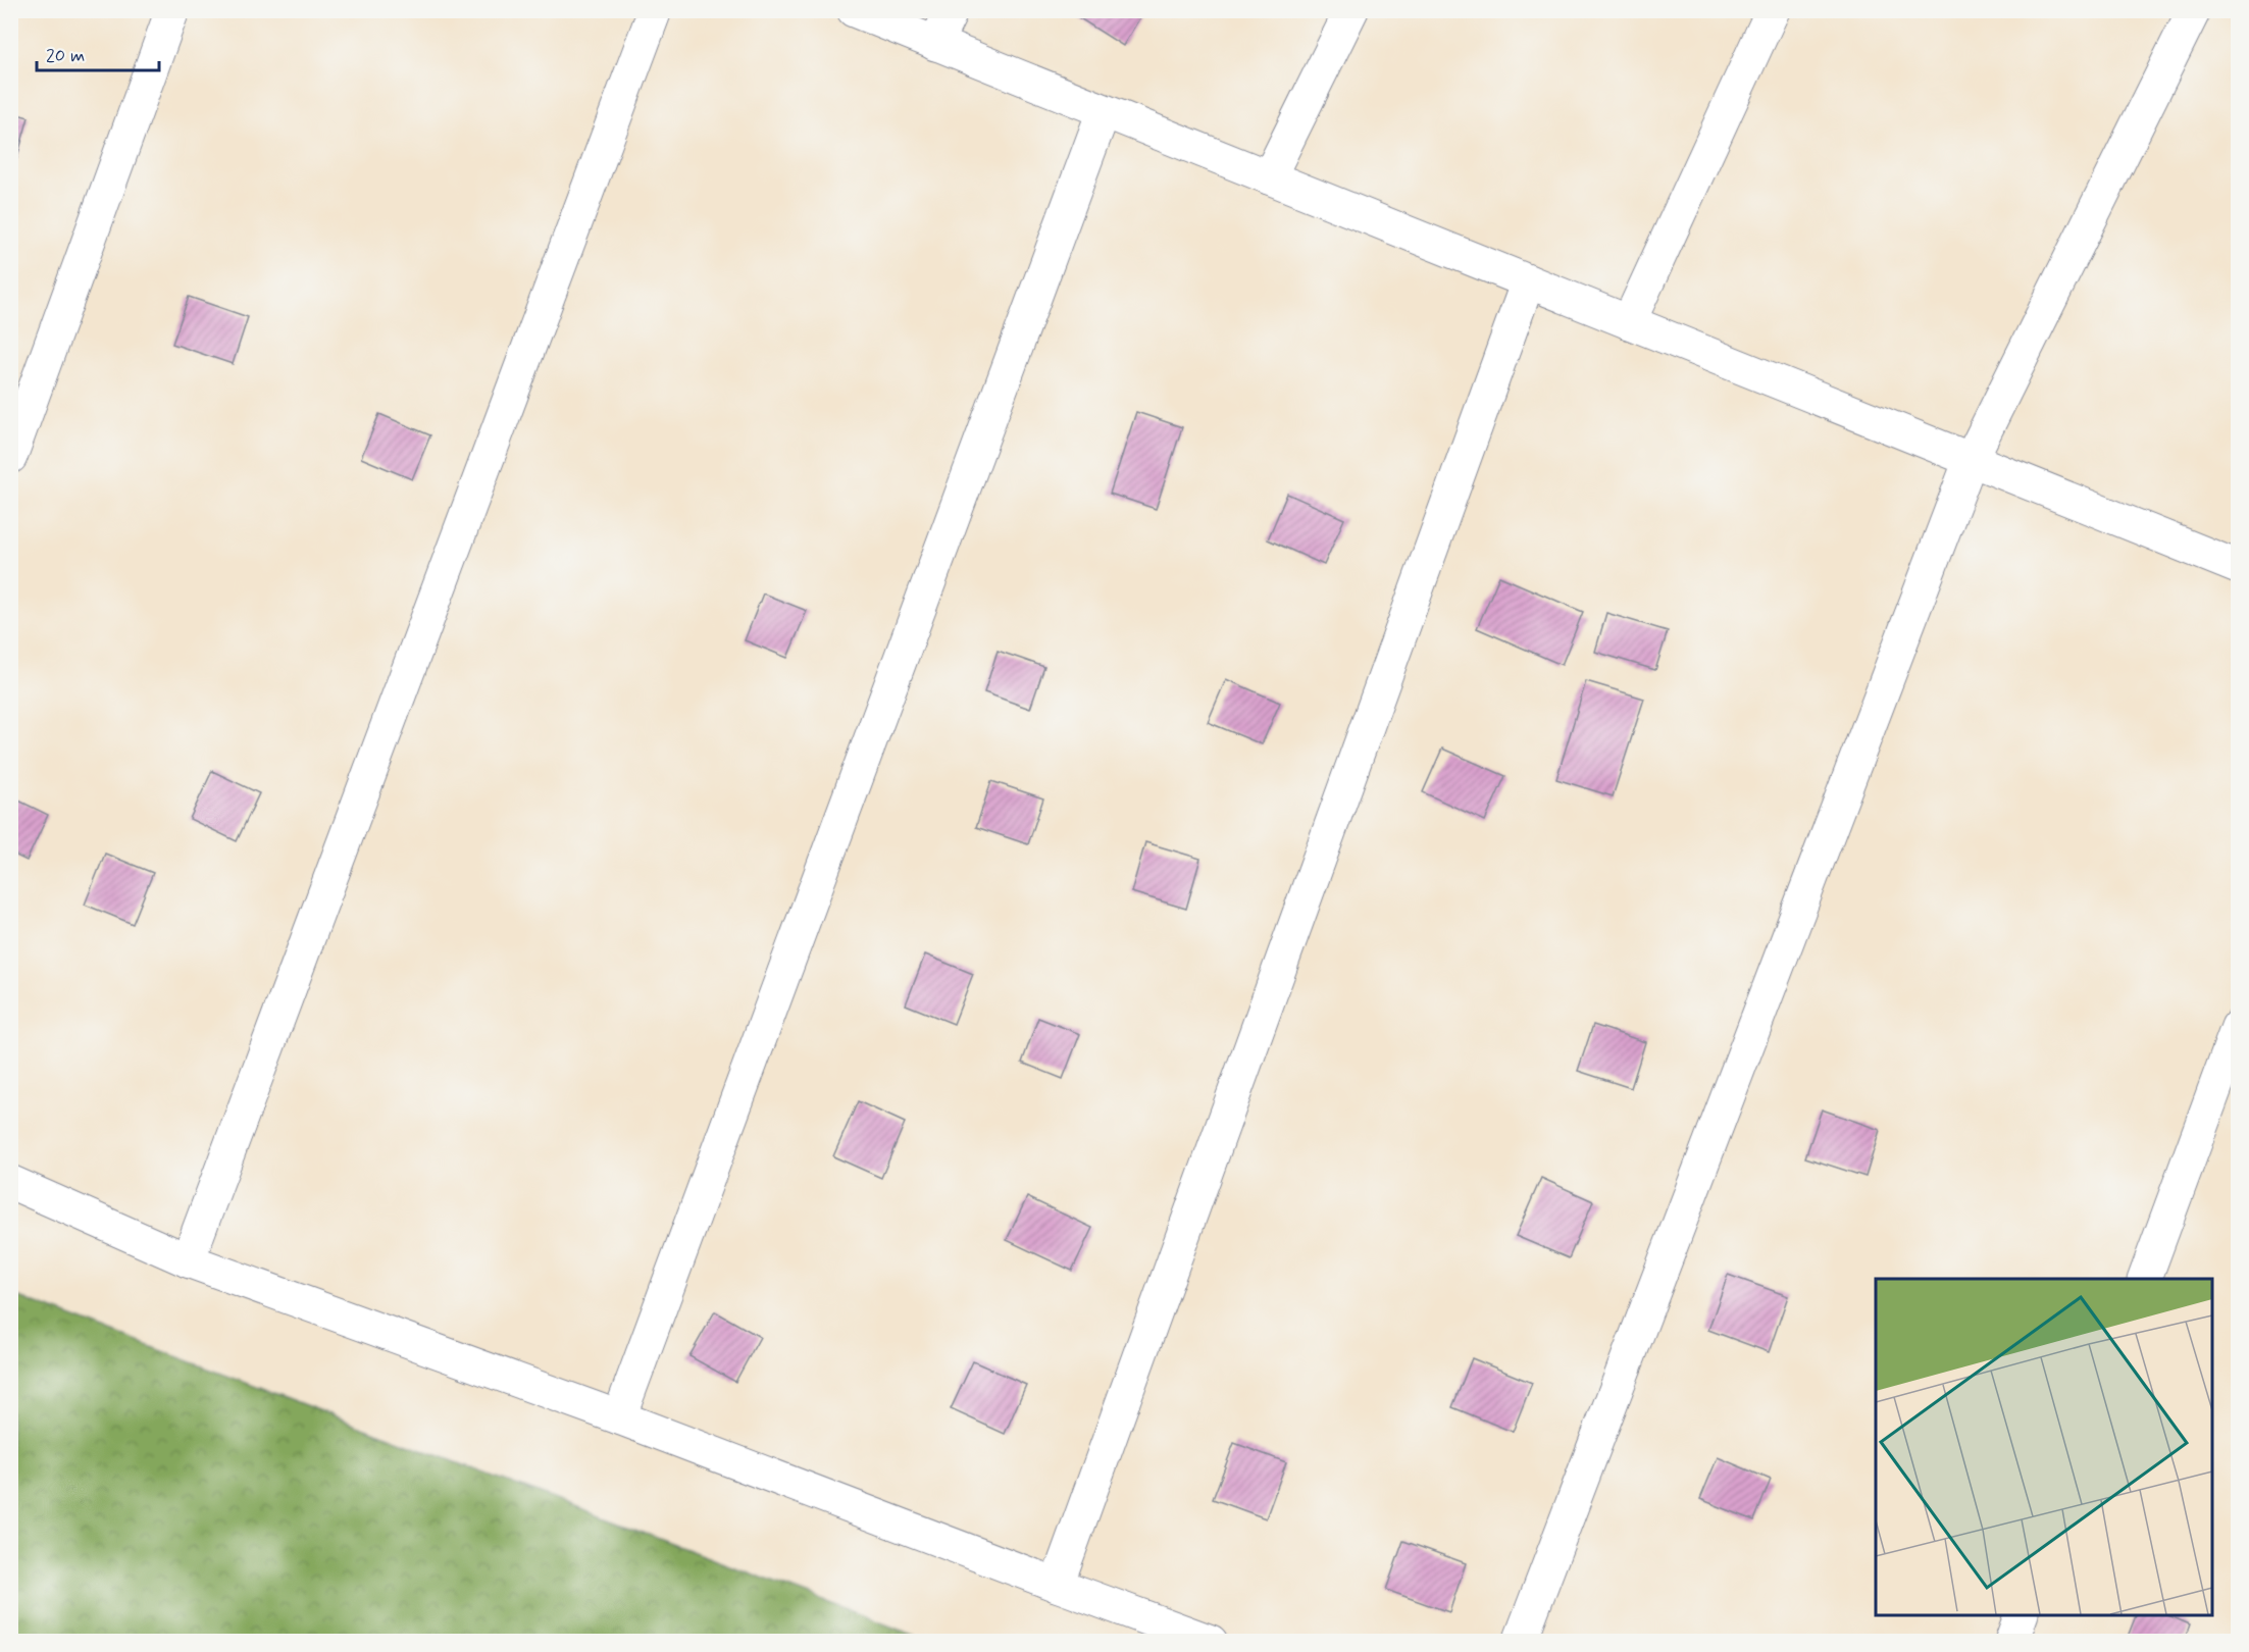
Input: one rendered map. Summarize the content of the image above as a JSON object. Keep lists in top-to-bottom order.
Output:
{
  "scale_bar": "20 m"
}
